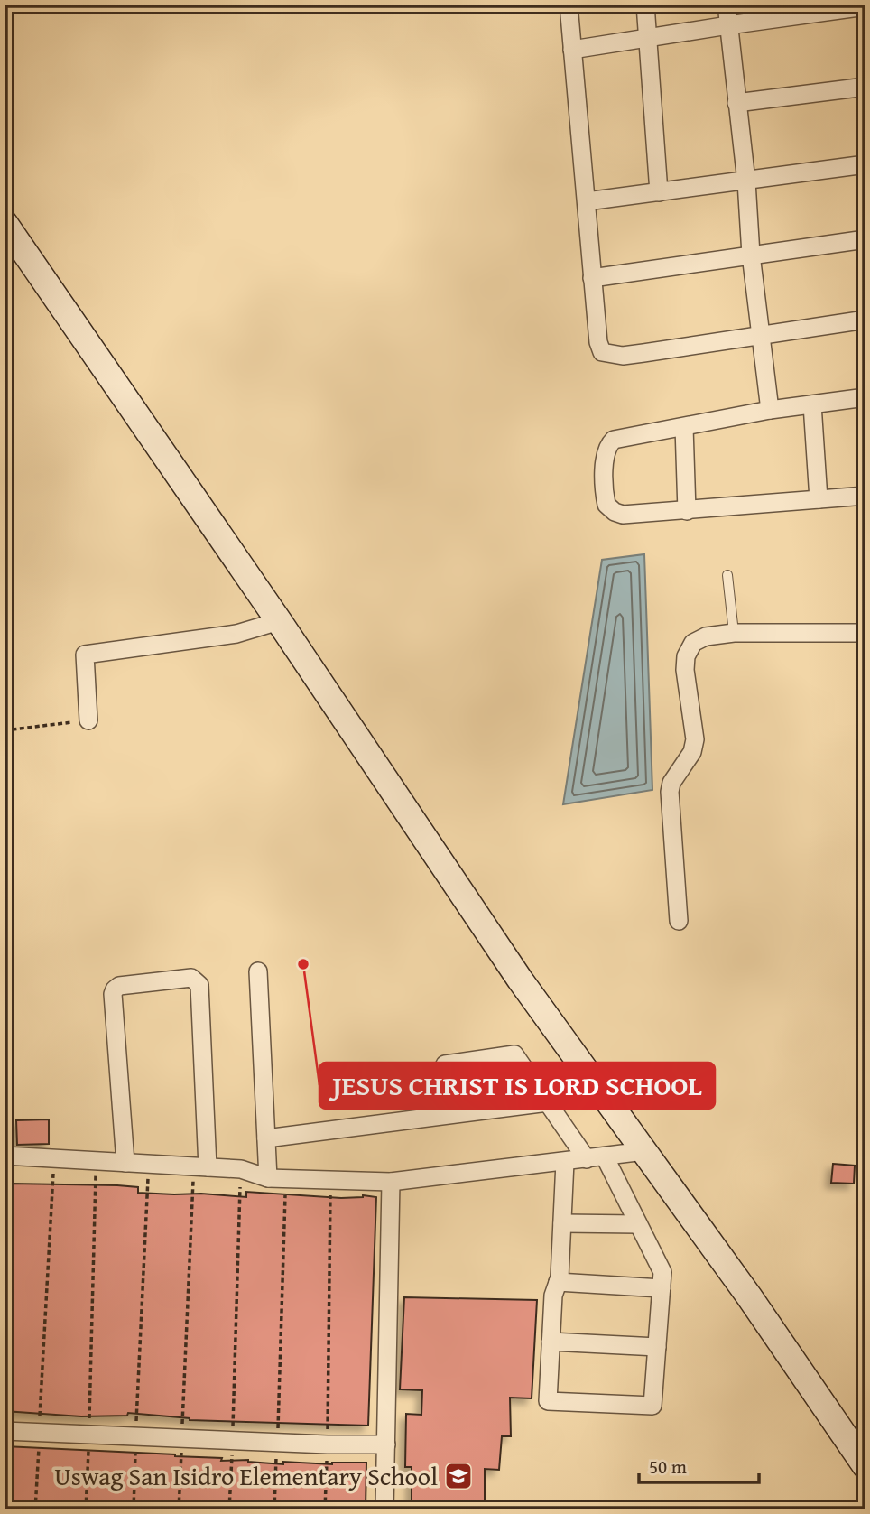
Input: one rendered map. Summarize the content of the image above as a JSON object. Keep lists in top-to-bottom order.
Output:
{
  "places": {
    "other": ["JESUS CHRIST IS LORD SCHOOL"],
    "school or university": ["Uswag San Isidro Elementary School"]
  },
  "scale_bar": "50 m"
}
